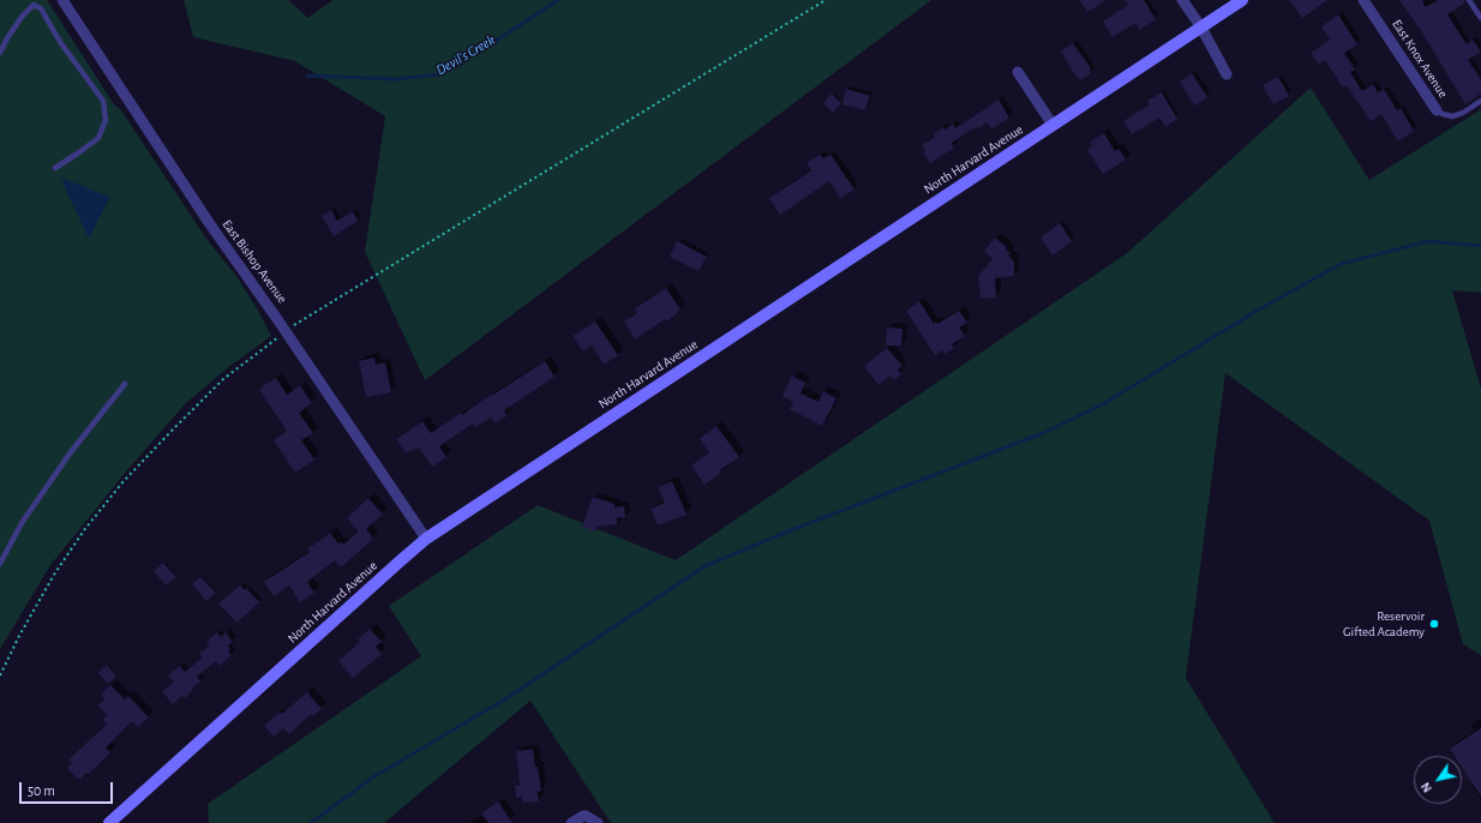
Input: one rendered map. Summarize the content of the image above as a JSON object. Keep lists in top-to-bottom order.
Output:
{
  "streets": {
    "street": ["East Knox Avenue", "North Harvard Avenue", "East Bishop Avenue"]
  },
  "crossings": [
    ["North Harvard Avenue", "East Bishop Avenue"]
  ],
  "water": ["Devil's Creek"],
  "places": ["Reservoir Gifted Academy"],
  "scale_bar": "50 m",
  "north": "bottom left"
}
